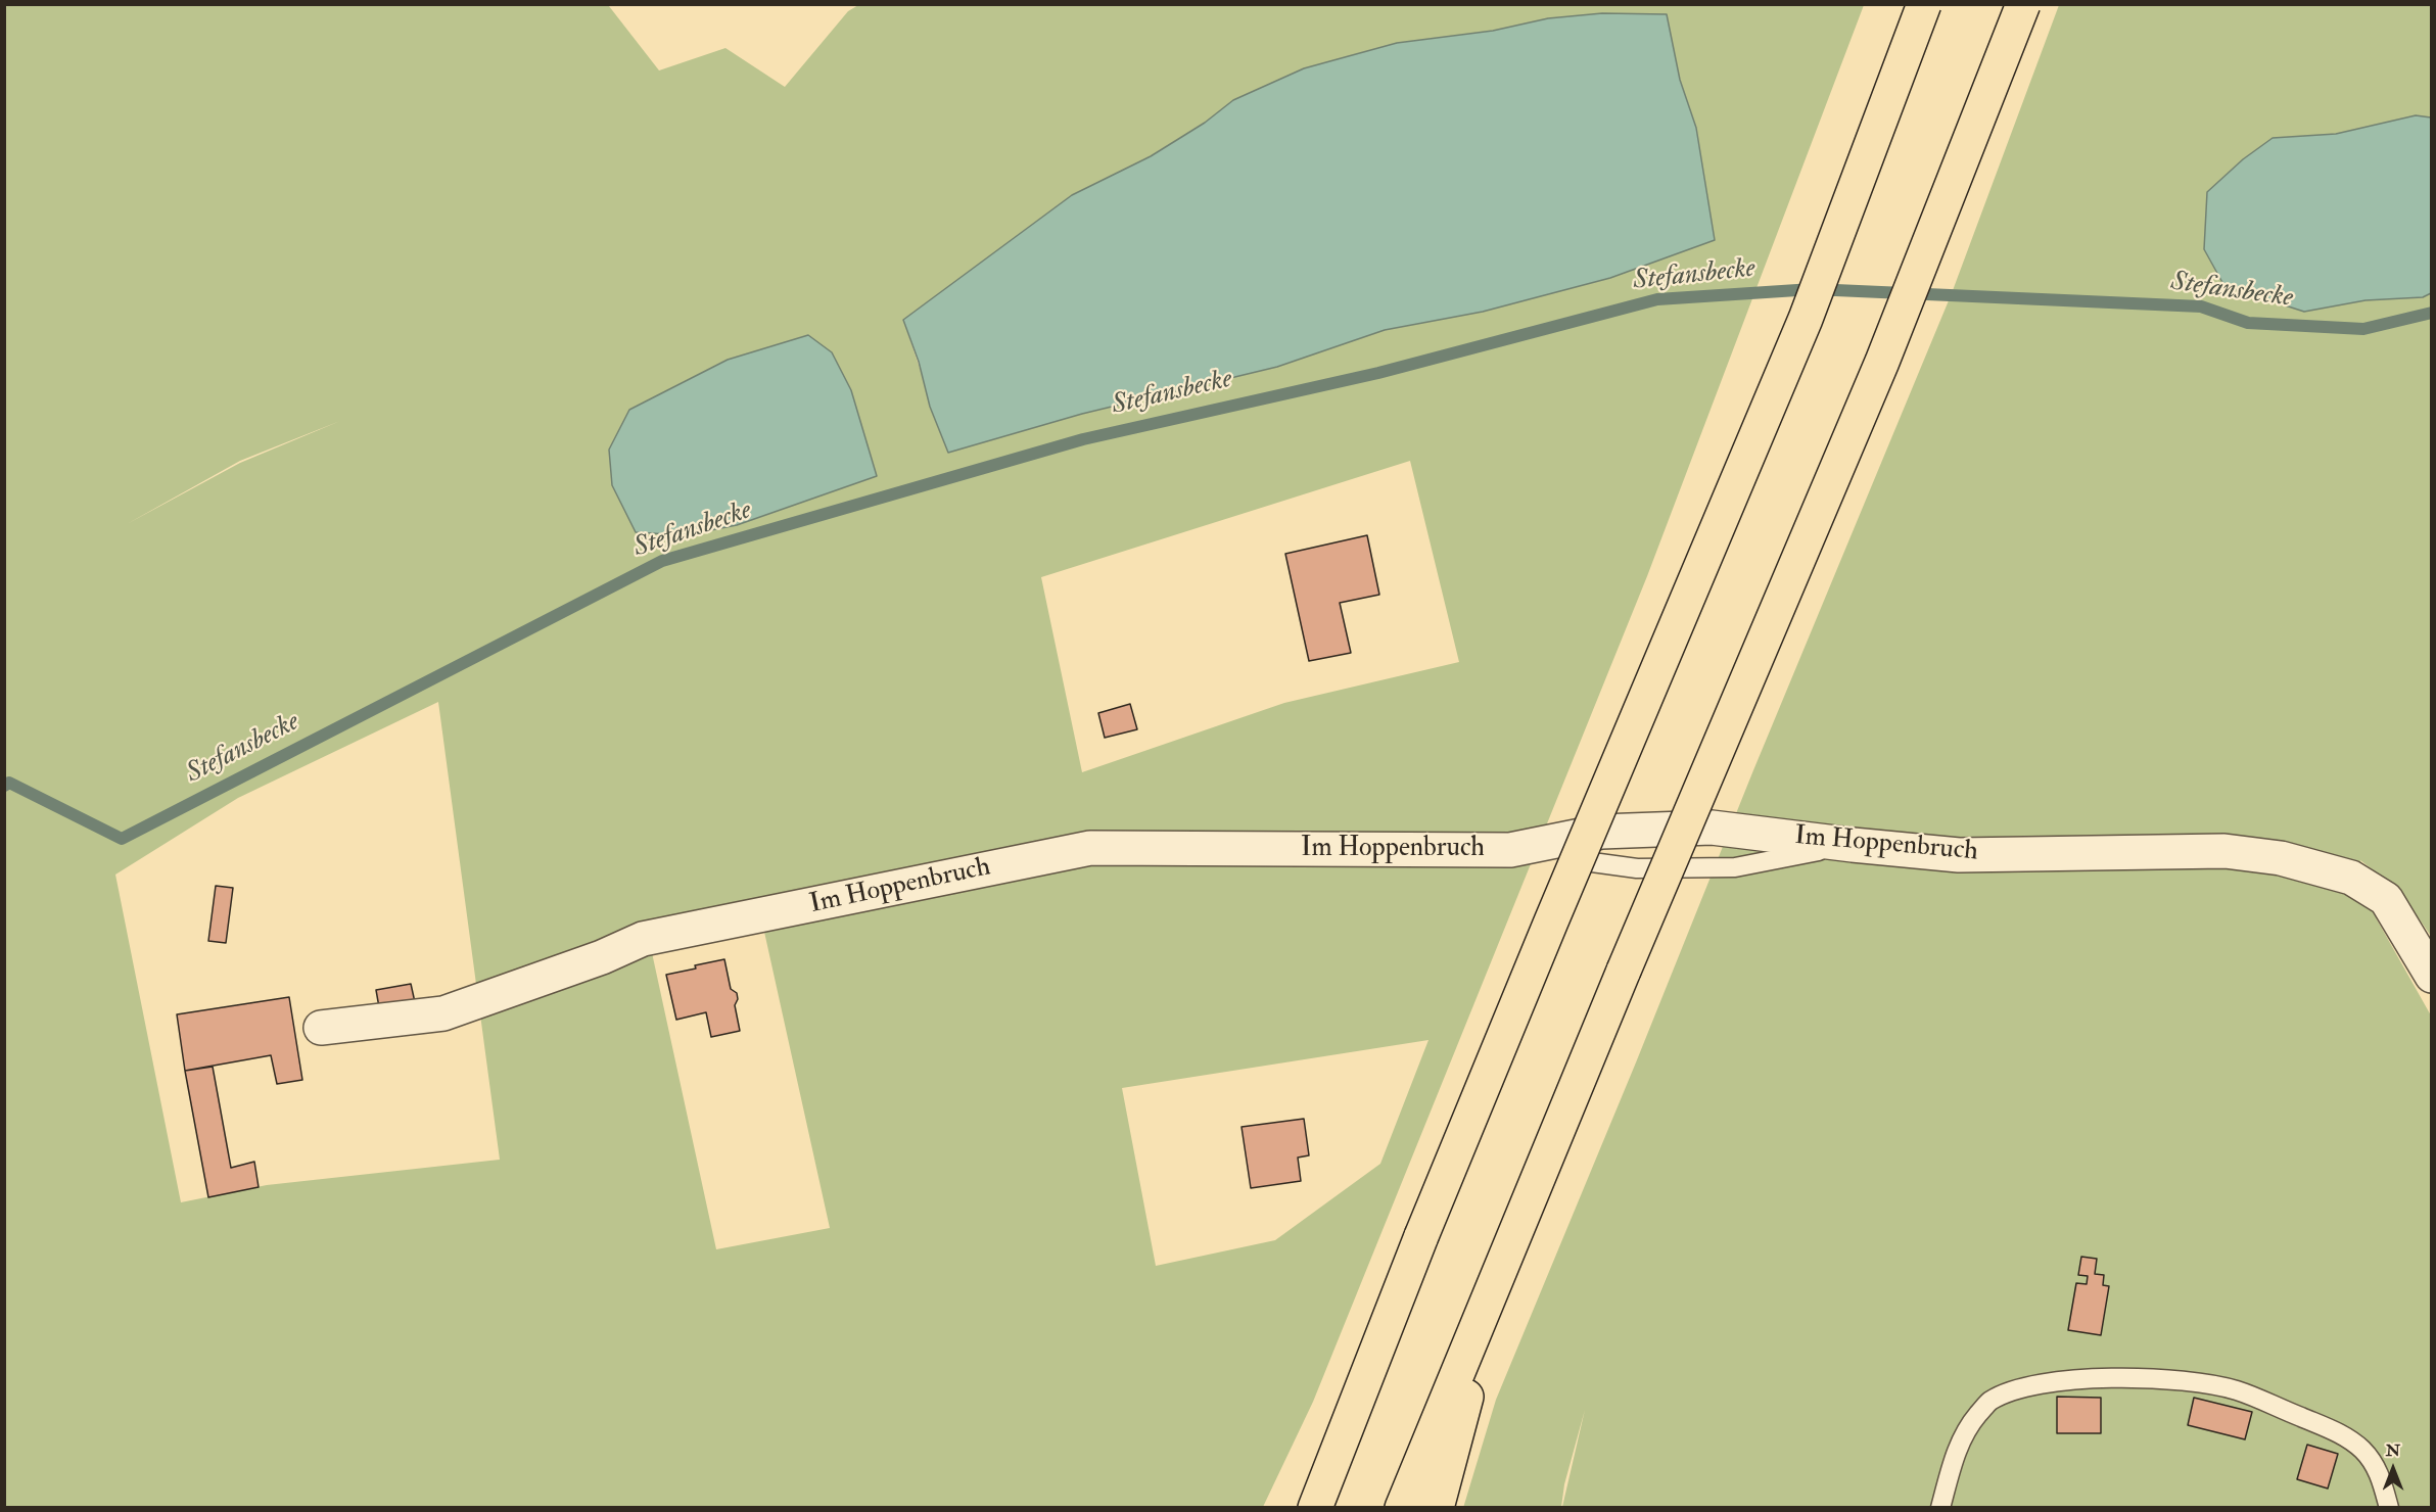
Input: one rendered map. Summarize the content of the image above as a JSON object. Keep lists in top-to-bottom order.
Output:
{
  "streets": {
    "street": ["Im Hoppenbruch"]
  },
  "water": ["Stefansbecke"],
  "north": "top"
}
